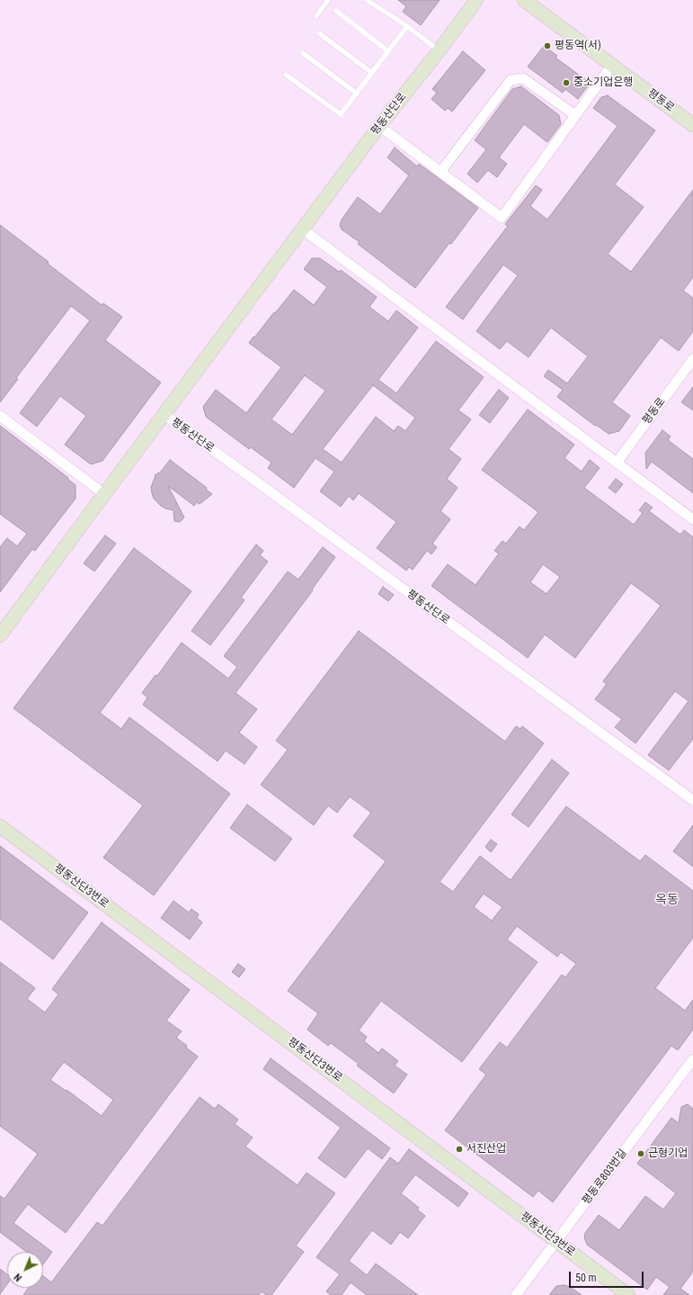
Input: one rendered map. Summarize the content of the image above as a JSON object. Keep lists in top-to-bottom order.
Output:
{
  "streets": {
    "street": [
      "평동로",
      "평동산단로",
      "평동산단3번로",
      "평동로803번길"
    ]
  },
  "crossings": [
    ["평동산단3번로", "평동로803번길"]
  ],
  "districts": ["옥동"],
  "places": [
    "평동역(서)",
    "중소기업은행",
    "서진산업",
    "근형기업"
  ],
  "scale_bar": "50 m",
  "north": "bottom left"
}
